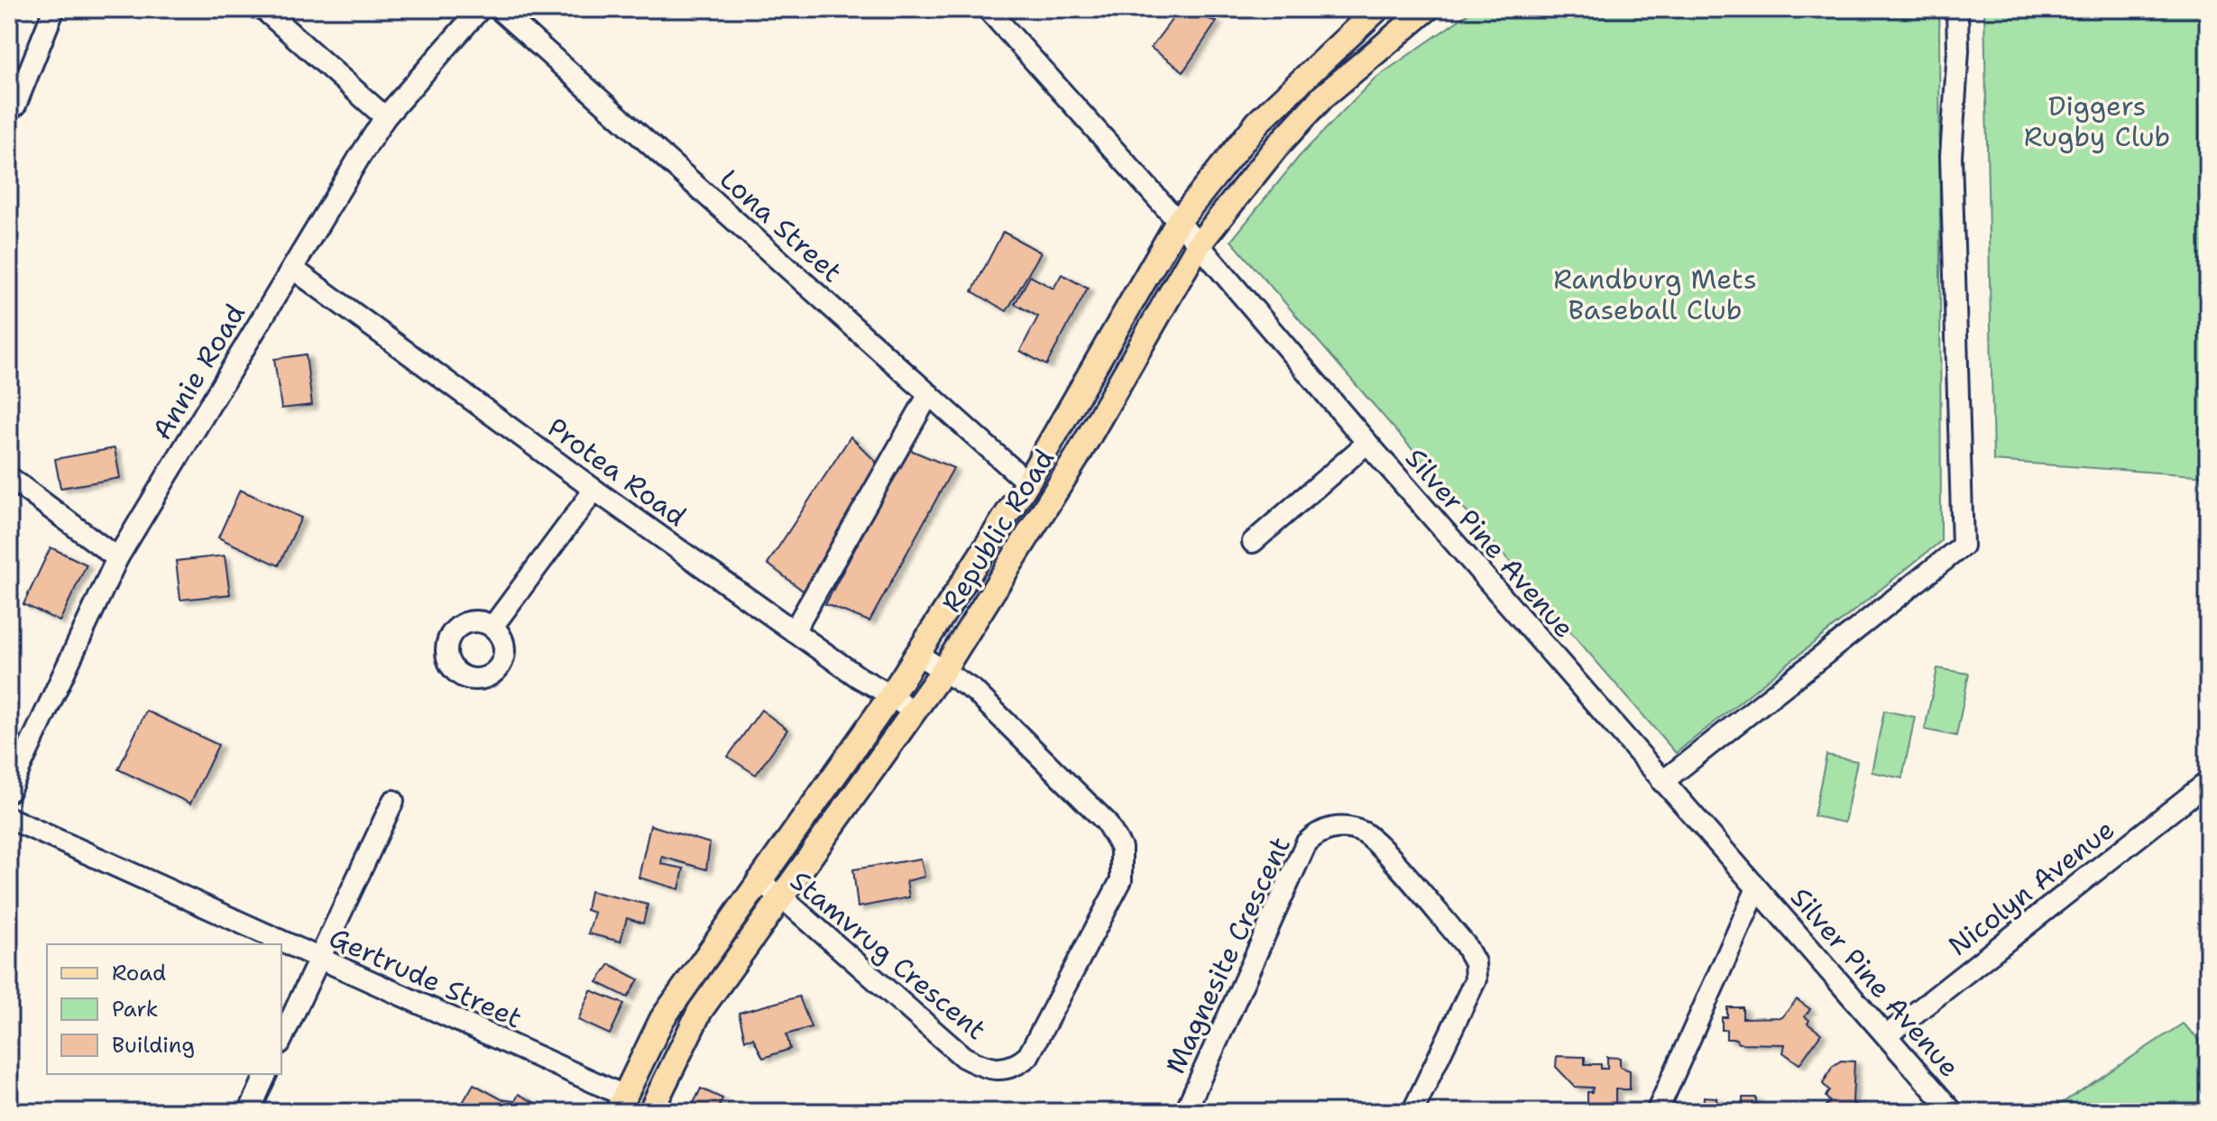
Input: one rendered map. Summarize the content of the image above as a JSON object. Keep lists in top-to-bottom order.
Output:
{
  "streets": {
    "main road": ["Republic Road"],
    "street": [
      "Lona Street",
      "Annie Road",
      "Protea Road",
      "Silver Pine Avenue",
      "Nicolyn Avenue",
      "Stamvrug Crescent",
      "Magnesite Crescent",
      "Gertrude Street"
    ]
  },
  "crossings": [
    ["Lona Street", "Republic Road"],
    ["Annie Road", "Protea Road"],
    ["Protea Road", "Republic Road"],
    ["Republic Road", "Silver Pine Avenue"],
    ["Republic Road", "Stamvrug Crescent"],
    ["Republic Road", "Gertrude Street"],
    ["Silver Pine Avenue", "Nicolyn Avenue"]
  ],
  "parks": ["Diggers Rugby Club", "Randburg Mets Baseball Club"],
  "legend": ["Road", "Park", "Building"]
}
